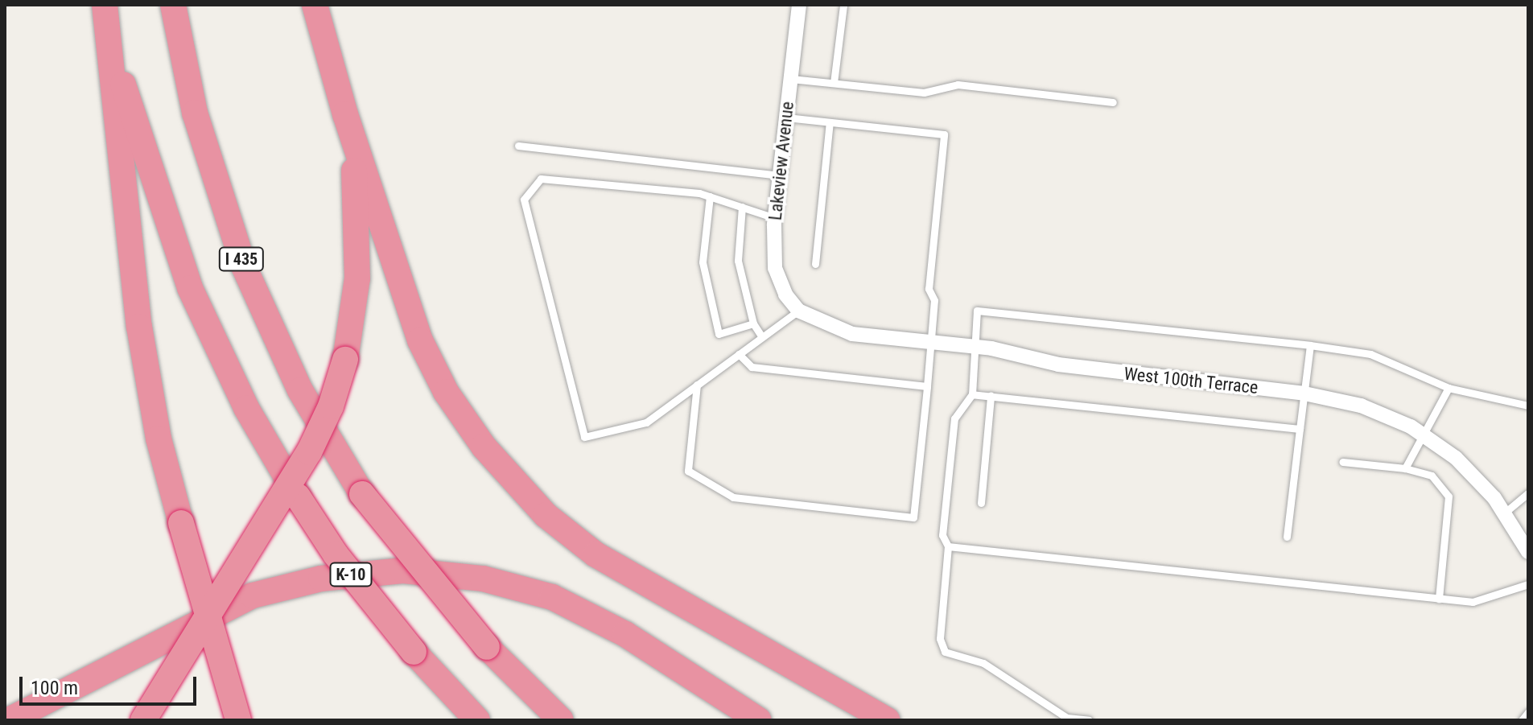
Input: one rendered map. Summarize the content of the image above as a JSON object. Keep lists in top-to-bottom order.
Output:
{
  "streets": {
    "highway": ["I 435", "K-10"],
    "street": ["Lakeview Avenue", "West 100th Terrace"]
  },
  "crossings": [
    ["Lakeview Avenue", "West 100th Terrace"]
  ],
  "scale_bar": "100 m"
}
